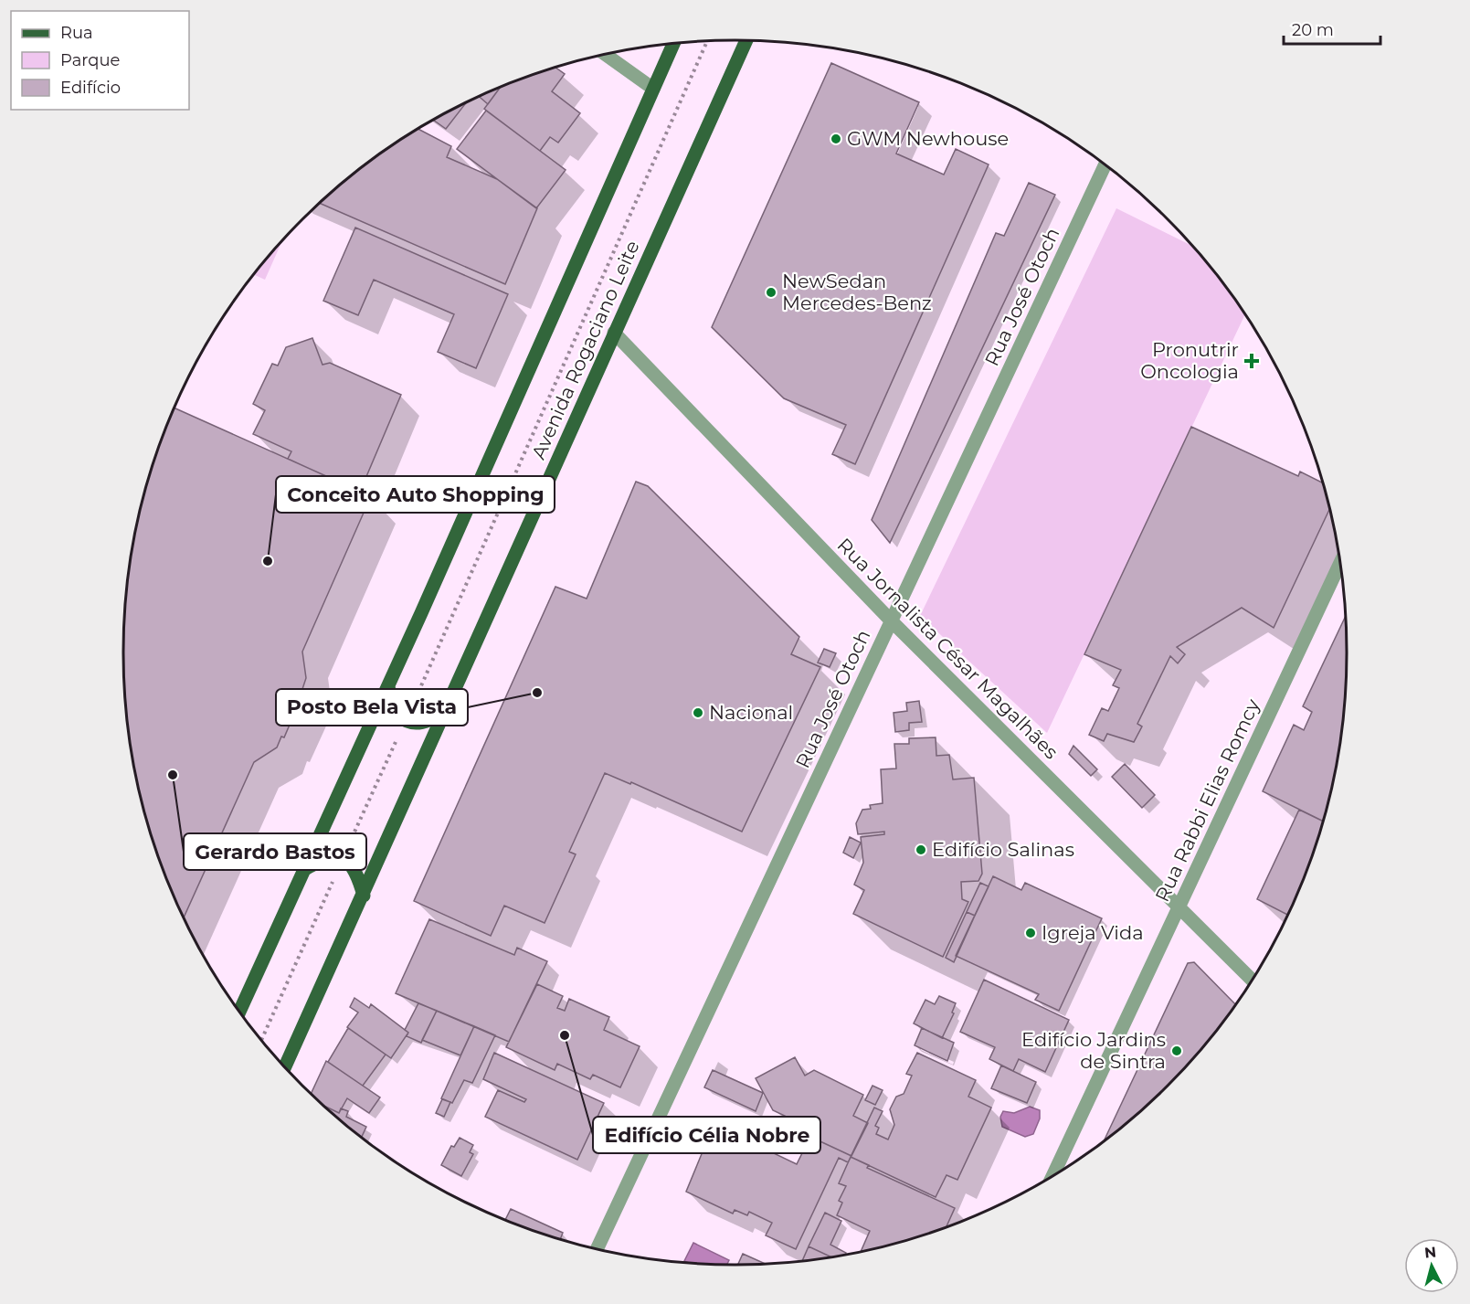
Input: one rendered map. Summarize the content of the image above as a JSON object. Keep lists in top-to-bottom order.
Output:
{
  "streets": {
    "main road": ["Avenida Rogaciano Leite"],
    "street": ["Rua José Otoch", "Rua Jornalista César Magalhães", "Rua Rabbi Elias Romcy"]
  },
  "crossings": [
    ["Rua José Otoch", "Rua Jornalista César Magalhães"],
    ["Avenida Rogaciano Leite", "Rua Jornalista César Magalhães"],
    ["Rua Jornalista César Magalhães", "Rua Rabbi Elias Romcy"]
  ],
  "places": {
    "other": [
      "GWM Newhouse",
      "NewSedan Mercedes-Benz",
      "Conceito Auto Shopping",
      "Posto Bela Vista",
      "Nacional",
      "Gerardo Bastos",
      "Edifício Salinas",
      "Igreja Vida",
      "Edifício Célia Nobre",
      "Edifício Jardins de Sintra"
    ],
    "health": ["Pronutrir Oncologia"]
  },
  "legend": ["Rua", "Parque", "Edifício"],
  "scale_bar": "20 m",
  "north": "top"
}
